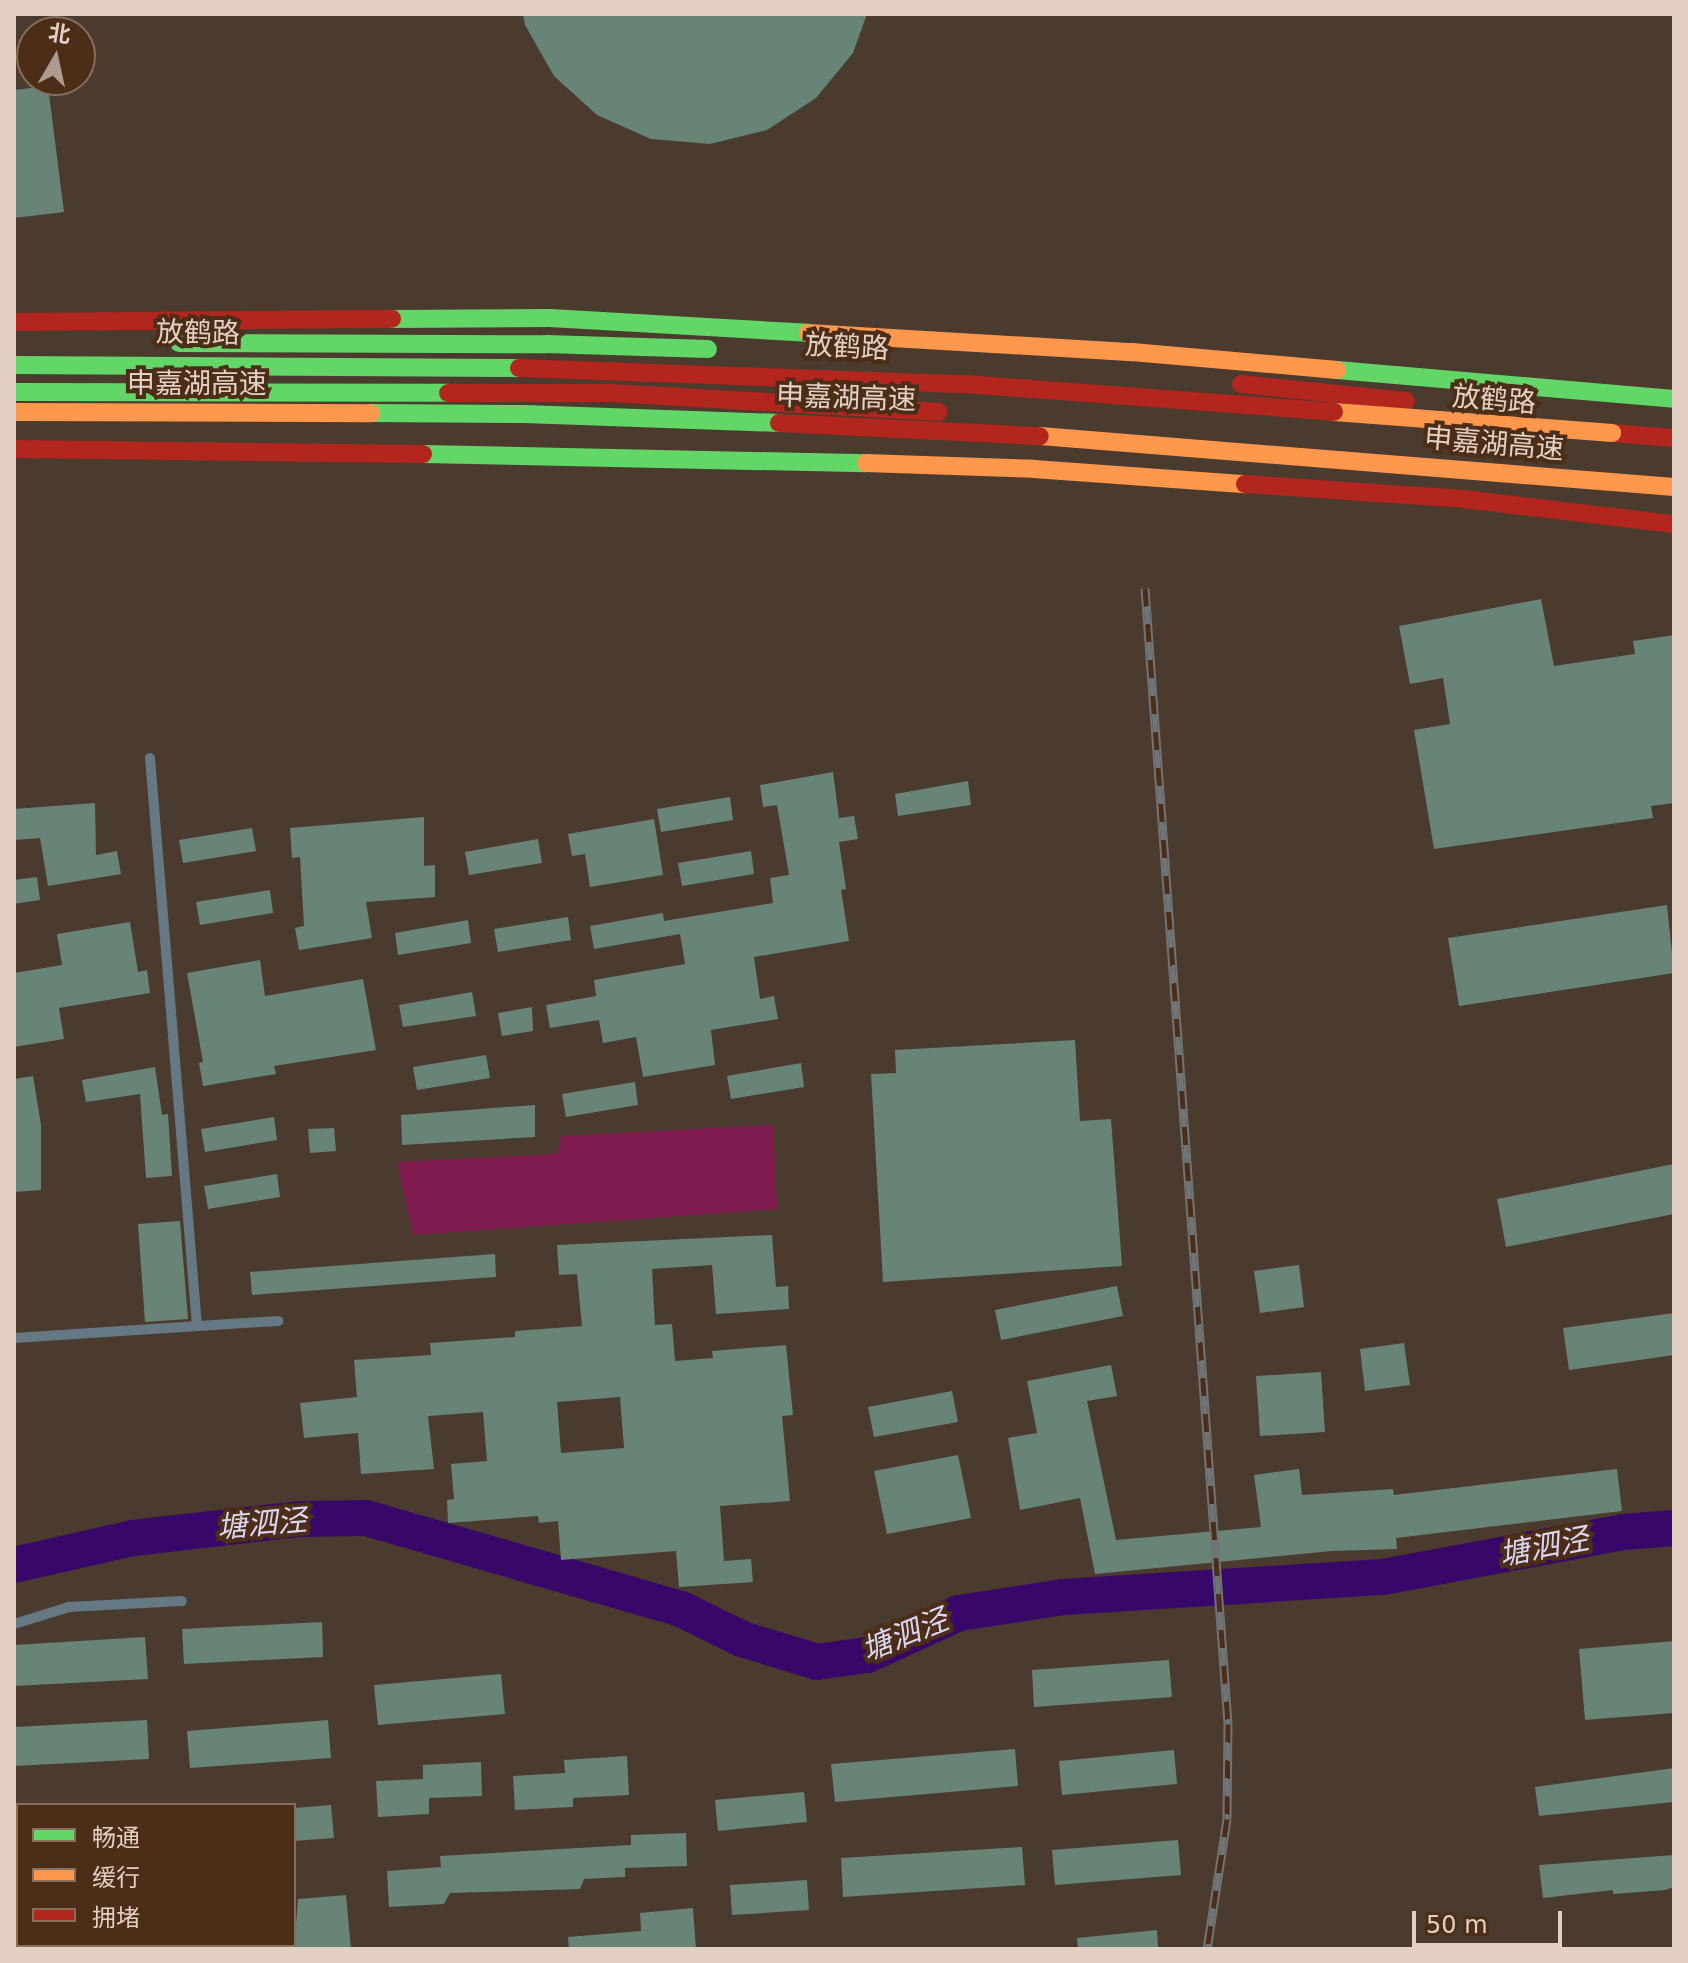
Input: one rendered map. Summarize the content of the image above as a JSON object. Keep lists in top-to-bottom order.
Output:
{
  "streets": {
    "main road": ["放鹤路", "申嘉湖高速"]
  },
  "crossings": [
    ["放鹤路", "申嘉湖高速"]
  ],
  "water": ["塘泗泾"],
  "legend": ["畅通", "缓行", "拥堵"],
  "scale_bar": "50 m",
  "north": "top"
}
